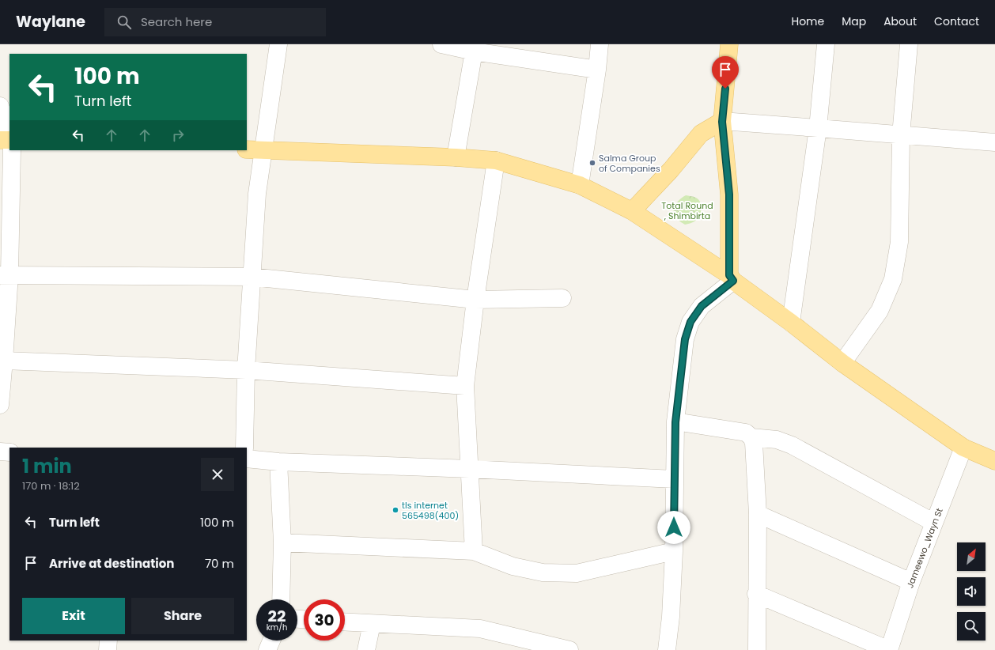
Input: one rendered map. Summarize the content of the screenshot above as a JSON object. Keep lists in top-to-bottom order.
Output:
{
  "streets": {
    "street": ["Jameewo_Wayn St"]
  },
  "parks": ["Total Round , Shimbirta"],
  "places": ["Salma Group of Companies", "tls internet 565498(400)"],
  "north": "top right",
  "page": {
    "header": "Waylane",
    "search": "Search here",
    "nav": [
      "Home",
      "Map",
      "About",
      "Contact"
    ],
    "turn": ["100 m", "Turn left"],
    "heading": ["1 min", "170 m · 18:12"],
    "list": [
      {
        "name": "Turn left",
        "value": "100 m"
      },
      {
        "name": "Arrive at destination",
        "value": "70 m"
      }
    ],
    "buttons": ["Exit", "Share"],
    "speed": "22 km/h",
    "limit": "30"
  }
}
